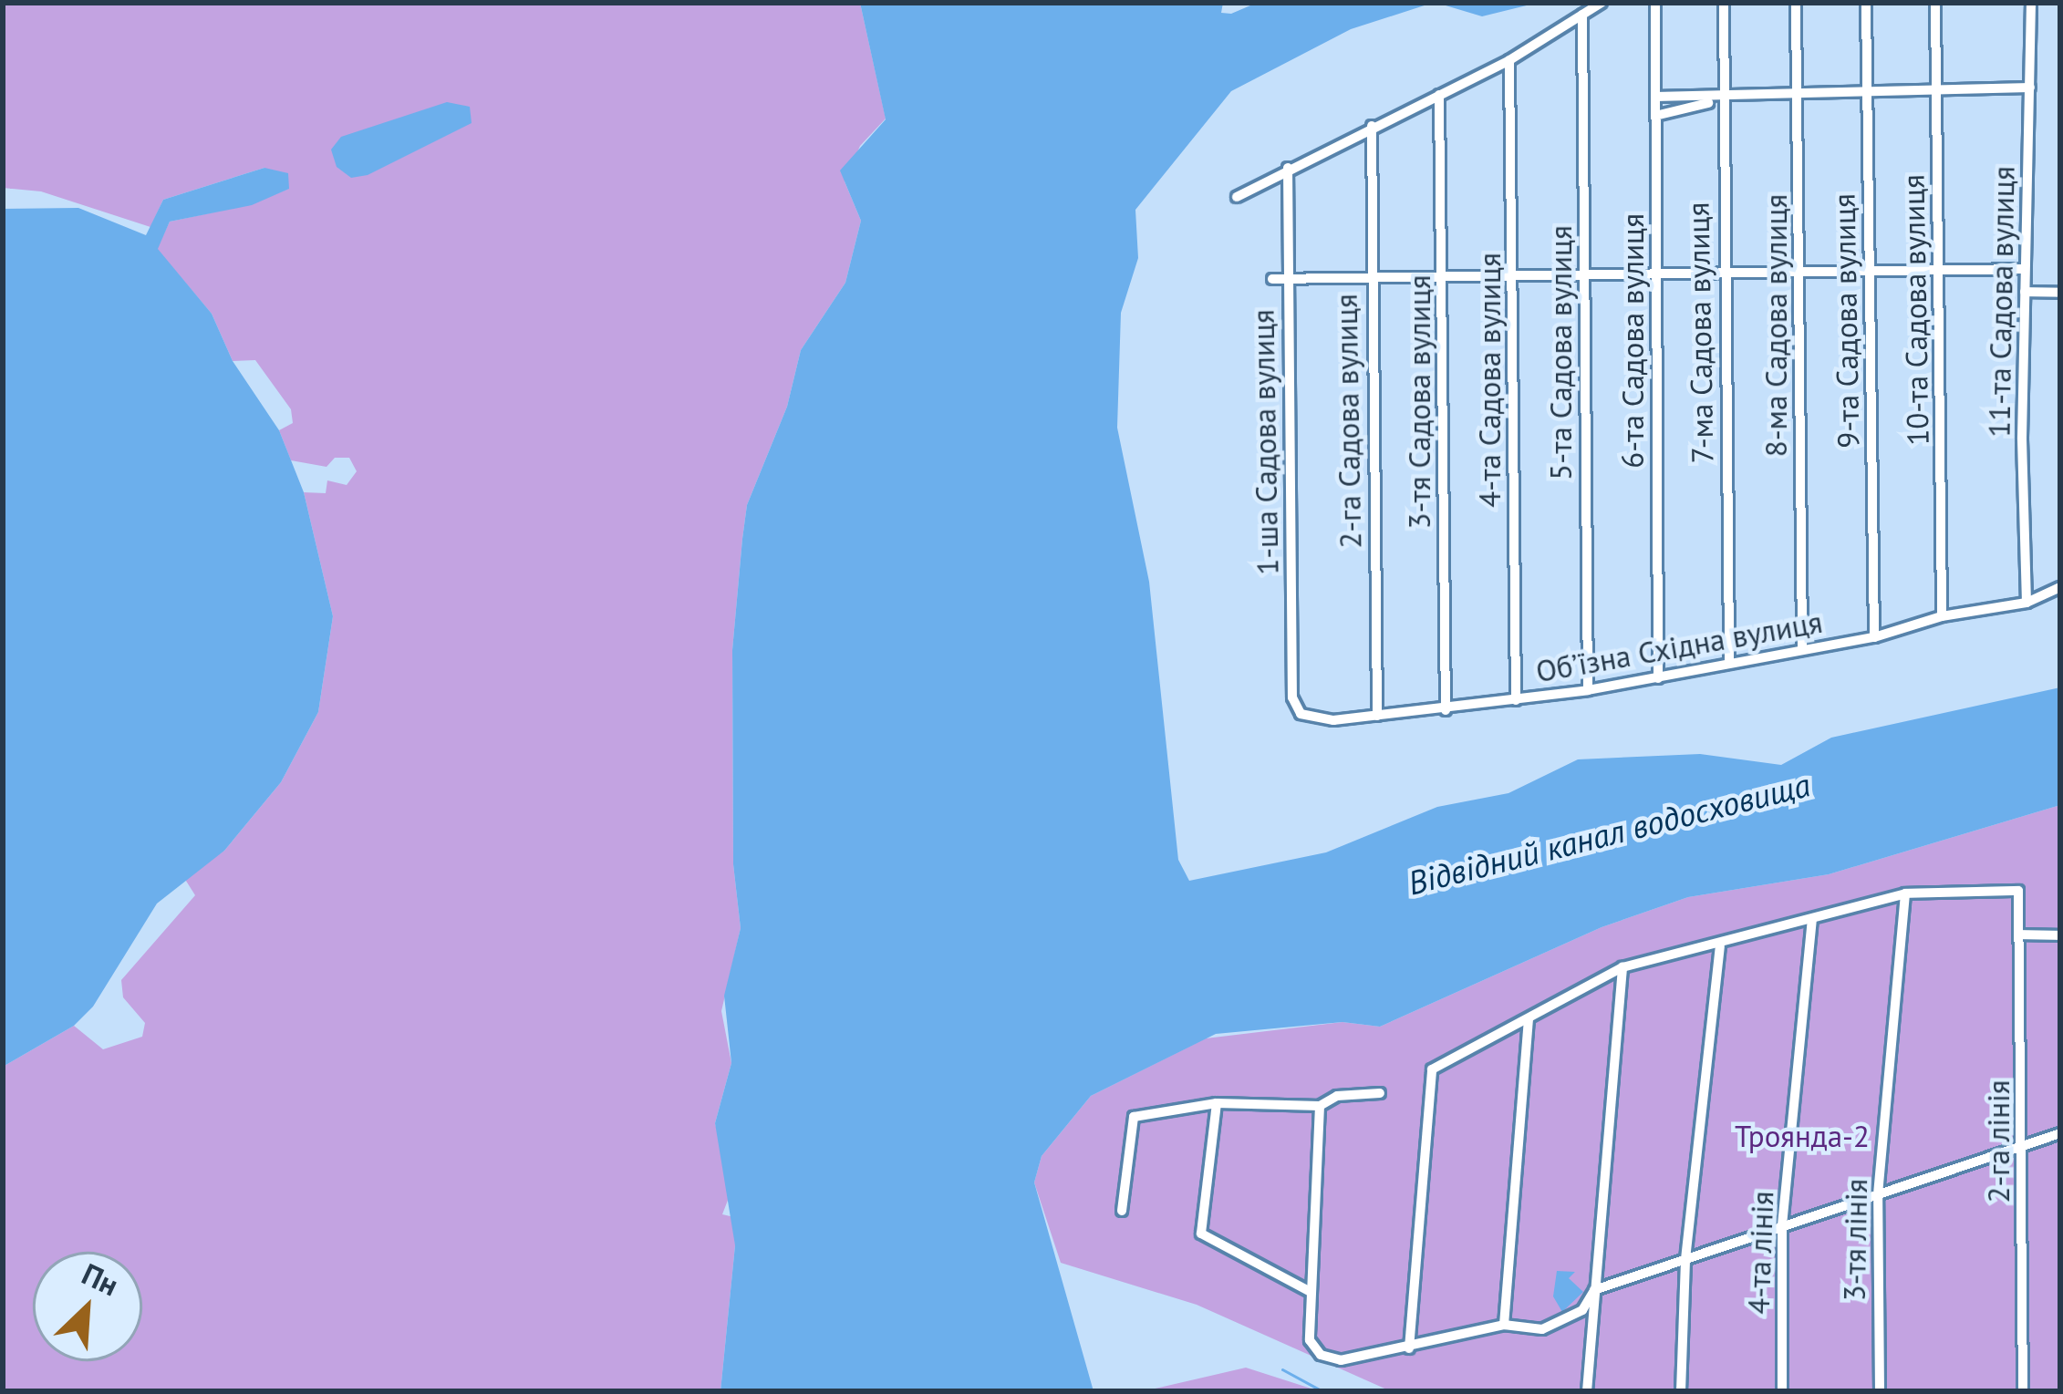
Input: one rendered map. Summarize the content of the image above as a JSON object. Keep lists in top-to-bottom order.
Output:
{
  "streets": {
    "street": [
      "11-та Садова вулиця",
      "10-та Садова вулиця",
      "9-та Садова вулиця",
      "8-ма Садова вулиця",
      "7-ма Садова вулиця",
      "6-та Садова вулиця",
      "5-та Садова вулиця",
      "4-та Садова вулиця",
      "3-тя Садова вулиця",
      "2-га Садова вулиця",
      "1-ша Садова вулиця",
      "Обʼїзна Східна вулиця",
      "2-га лінія",
      "3-тя лінія",
      "4-та лінія"
    ]
  },
  "crossings": [
    ["11-та Садова вулиця", "Обʼїзна Східна вулиця"],
    ["10-та Садова вулиця", "Обʼїзна Східна вулиця"],
    ["9-та Садова вулиця", "Обʼїзна Східна вулиця"],
    ["8-ма Садова вулиця", "Обʼїзна Східна вулиця"],
    ["7-ма Садова вулиця", "Обʼїзна Східна вулиця"],
    ["6-та Садова вулиця", "Обʼїзна Східна вулиця"],
    ["5-та Садова вулиця", "Обʼїзна Східна вулиця"],
    ["4-та Садова вулиця", "Обʼїзна Східна вулиця"],
    ["3-тя Садова вулиця", "Обʼїзна Східна вулиця"],
    ["2-га Садова вулиця", "Обʼїзна Східна вулиця"],
    ["1-ша Садова вулиця", "Обʼїзна Східна вулиця"],
    ["2-га лінія", "3-тя лінія"]
  ],
  "water": ["Відвідний канал водосховища"],
  "parks": ["Троянда-2"],
  "north": "top right"
}
